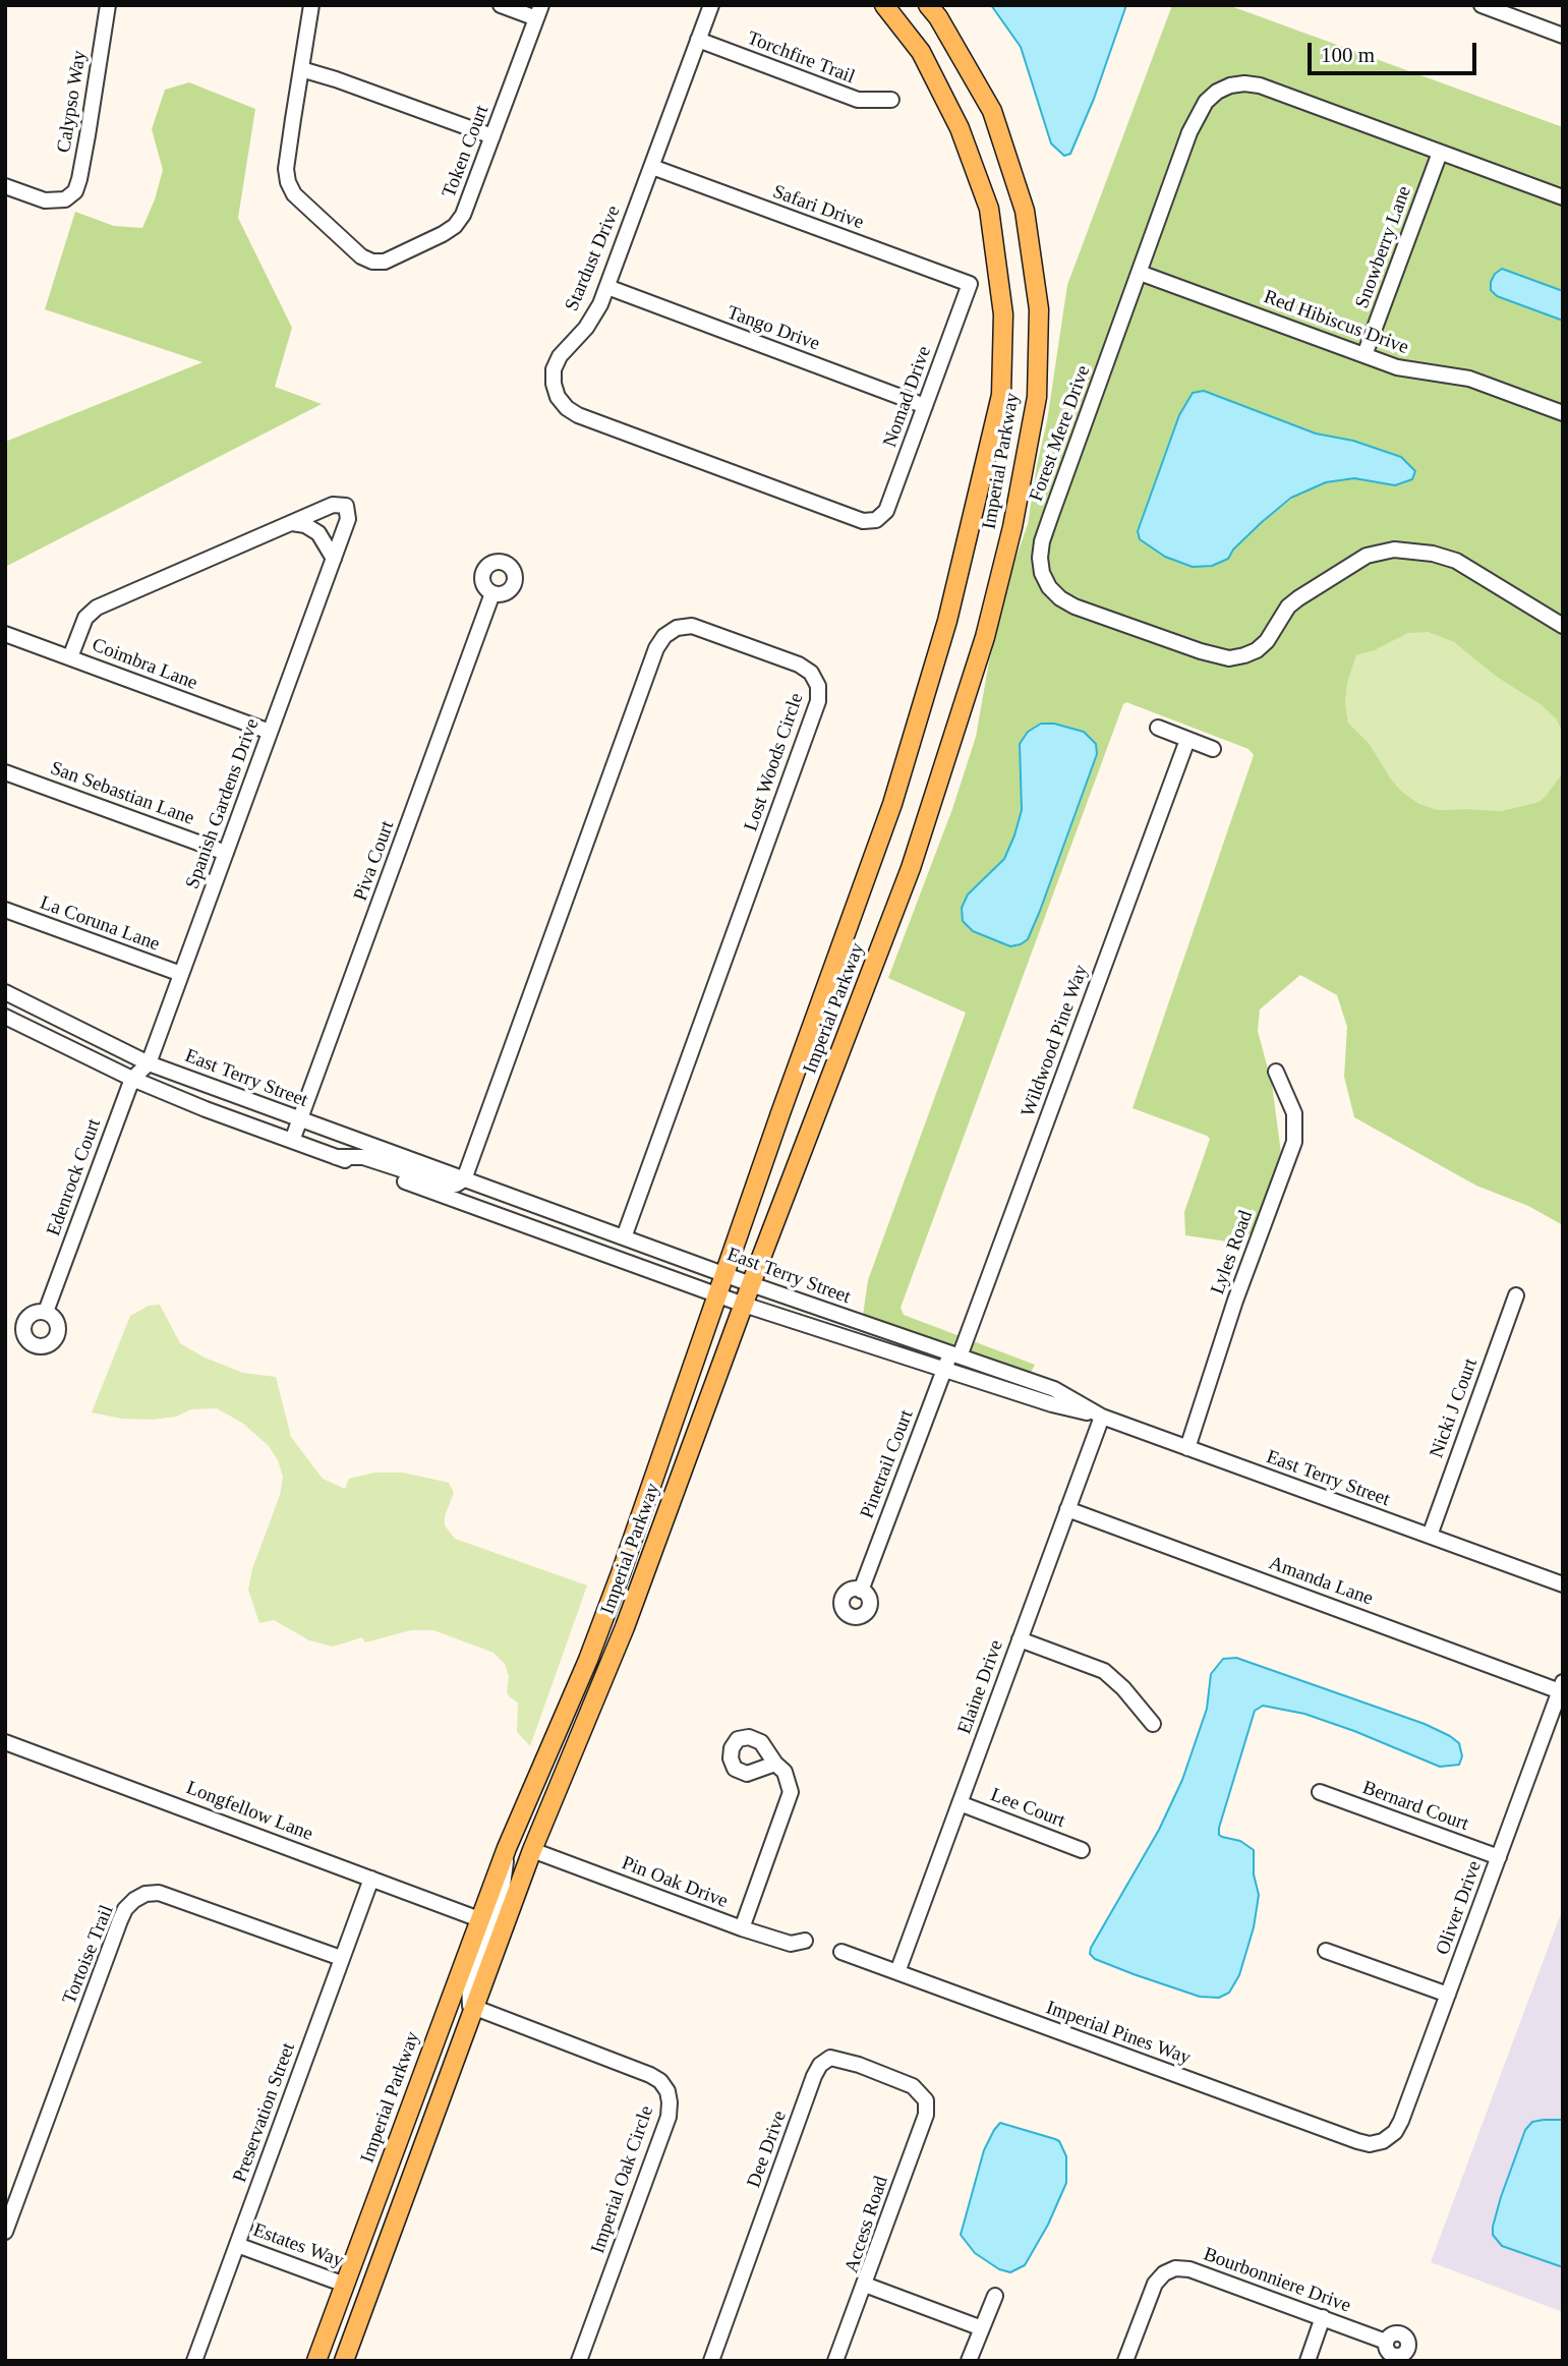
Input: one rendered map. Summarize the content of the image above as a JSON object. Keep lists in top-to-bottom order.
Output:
{
  "streets": {
    "main road": ["Imperial Parkway"],
    "street": [
      "Torchfire Trail",
      "Calypso Way",
      "Token Court",
      "Safari Drive",
      "Snowberry Lane",
      "Stardust Drive",
      "Red Hibiscus Drive",
      "Tango Drive",
      "Nomad Drive",
      "Forest Mere Drive",
      "Coimbra Lane",
      "Lost Woods Circle",
      "San Sebastian Lane",
      "Spanish Gardens Drive",
      "Piva Court",
      "La Coruna Lane",
      "Wildwood Pine Way",
      "East Terry Street",
      "Edenrock Court",
      "Lyles Road",
      "Nicki J Court",
      "Pinetrail Court",
      "Amanda Lane",
      "Elaine Drive",
      "Bernard Court",
      "Lee Court",
      "Longfellow Lane",
      "Pin Oak Drive",
      "Oliver Drive",
      "Tortoise Trail",
      "Imperial Pines Way",
      "Preservation Street",
      "Dee Drive",
      "Imperial Oak Circle",
      "Access Road",
      "Estates Way",
      "Bourbonniere Drive"
    ]
  },
  "crossings": [
    ["Torchfire Trail", "Stardust Drive"],
    ["Safari Drive", "Stardust Drive"],
    ["Safari Drive", "Nomad Drive"],
    ["Snowberry Lane", "Red Hibiscus Drive"],
    ["Snowberry Lane", "Forest Mere Drive"],
    ["Stardust Drive", "Tango Drive"],
    ["Stardust Drive", "Nomad Drive"],
    ["Red Hibiscus Drive", "Forest Mere Drive"],
    ["Tango Drive", "Nomad Drive"],
    ["Imperial Parkway", "East Terry Street"],
    ["Imperial Parkway", "Longfellow Lane"],
    ["Imperial Parkway", "Pin Oak Drive"],
    ["Imperial Parkway", "Imperial Oak Circle"],
    ["Imperial Parkway", "Estates Way"],
    ["Coimbra Lane", "Spanish Gardens Drive"],
    ["Lost Woods Circle", "East Terry Street"],
    ["San Sebastian Lane", "Spanish Gardens Drive"],
    ["Spanish Gardens Drive", "La Coruna Lane"],
    ["Spanish Gardens Drive", "East Terry Street"],
    ["Spanish Gardens Drive", "Edenrock Court"],
    ["Piva Court", "East Terry Street"],
    ["Wildwood Pine Way", "East Terry Street"],
    ["Wildwood Pine Way", "Pinetrail Court"],
    ["East Terry Street", "Edenrock Court"],
    ["East Terry Street", "Lyles Road"],
    ["East Terry Street", "Nicki J Court"],
    ["East Terry Street", "Pinetrail Court"],
    ["East Terry Street", "Elaine Drive"],
    ["Amanda Lane", "Elaine Drive"],
    ["Amanda Lane", "Oliver Drive"],
    ["Elaine Drive", "Lee Court"],
    ["Elaine Drive", "Imperial Pines Way"],
    ["Bernard Court", "Oliver Drive"],
    ["Longfellow Lane", "Preservation Street"],
    ["Oliver Drive", "Imperial Pines Way"],
    ["Tortoise Trail", "Preservation Street"],
    ["Preservation Street", "Estates Way"],
    ["Dee Drive", "Access Road"]
  ],
  "scale_bar": "100 m"
}
